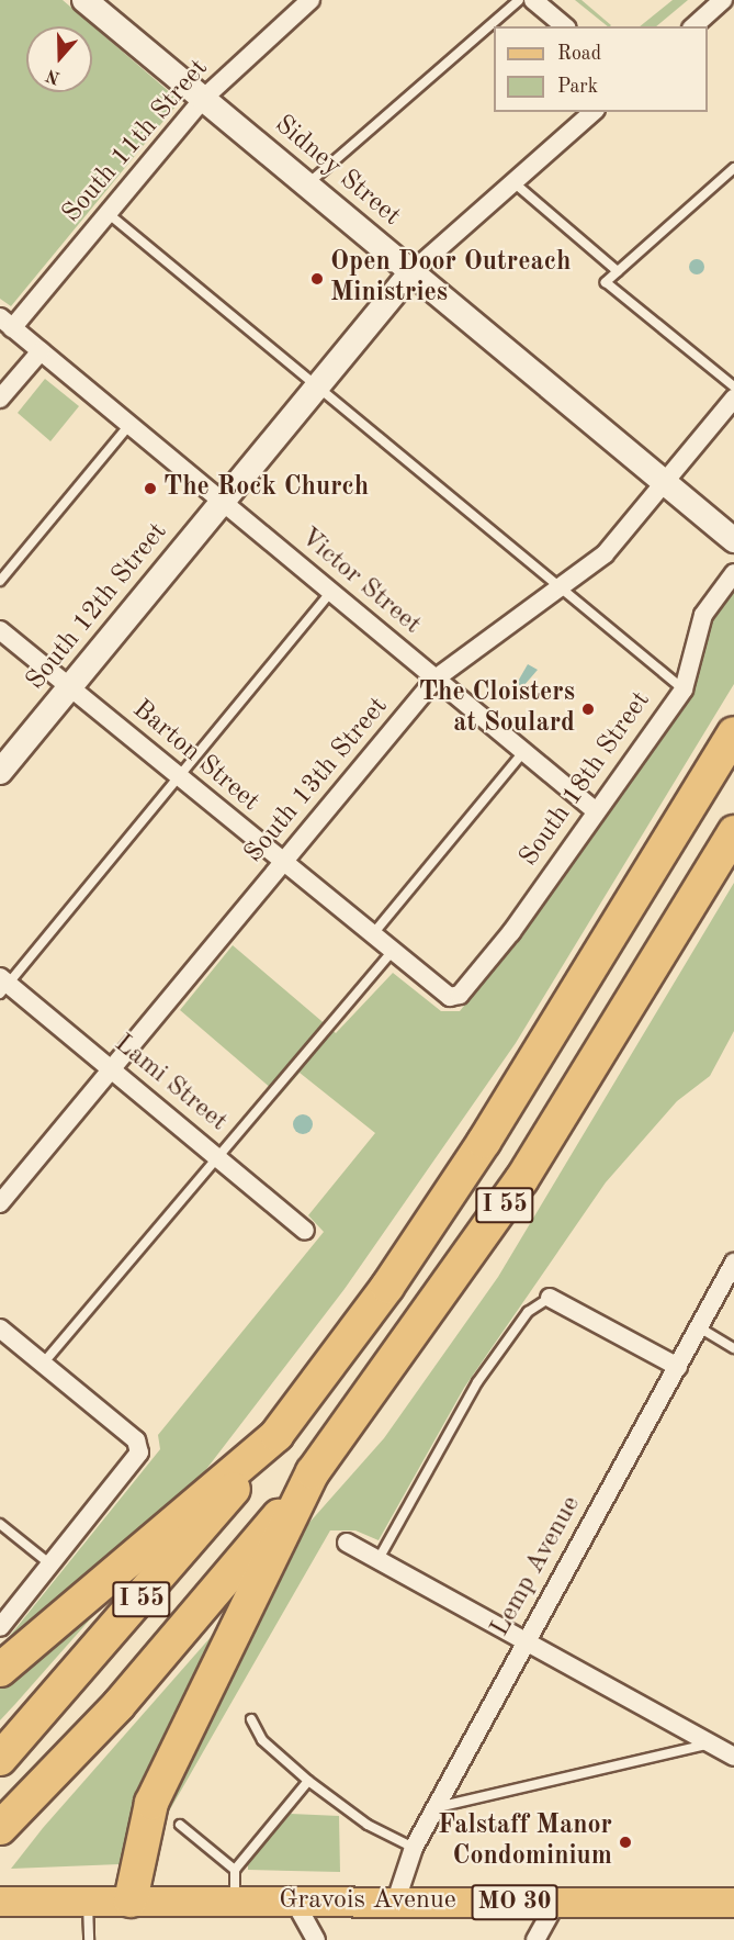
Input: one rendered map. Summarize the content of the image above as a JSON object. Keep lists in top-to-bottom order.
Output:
{
  "streets": {
    "highway": ["I 55"],
    "main road": ["Gravois Avenue", "MO 30"],
    "street": [
      "South 11th Street",
      "Sidney Street",
      "Victor Street",
      "South 12th Street",
      "Barton Street",
      "South 18th Street",
      "South 13th Street",
      "Lami Street",
      "Lemp Avenue"
    ]
  },
  "crossings": [
    ["South 11th Street", "Sidney Street"],
    ["South 11th Street", "Victor Street"],
    ["Sidney Street", "South 12th Street"],
    ["Sidney Street", "South 13th Street"],
    ["Victor Street", "South 12th Street"],
    ["Victor Street", "South 18th Street"],
    ["Victor Street", "South 13th Street"],
    ["South 12th Street", "Barton Street"],
    ["Barton Street", "South 18th Street"],
    ["Barton Street", "South 13th Street"],
    ["South 13th Street", "Lami Street"],
    ["Lemp Avenue", "Gravois Avenue"]
  ],
  "places": [
    "Open Door Outreach Ministries",
    "The Rock Church",
    "The Cloisters at Soulard",
    "Falstaff Manor Condominium"
  ],
  "legend": ["Road", "Park"],
  "north": "bottom"
}
